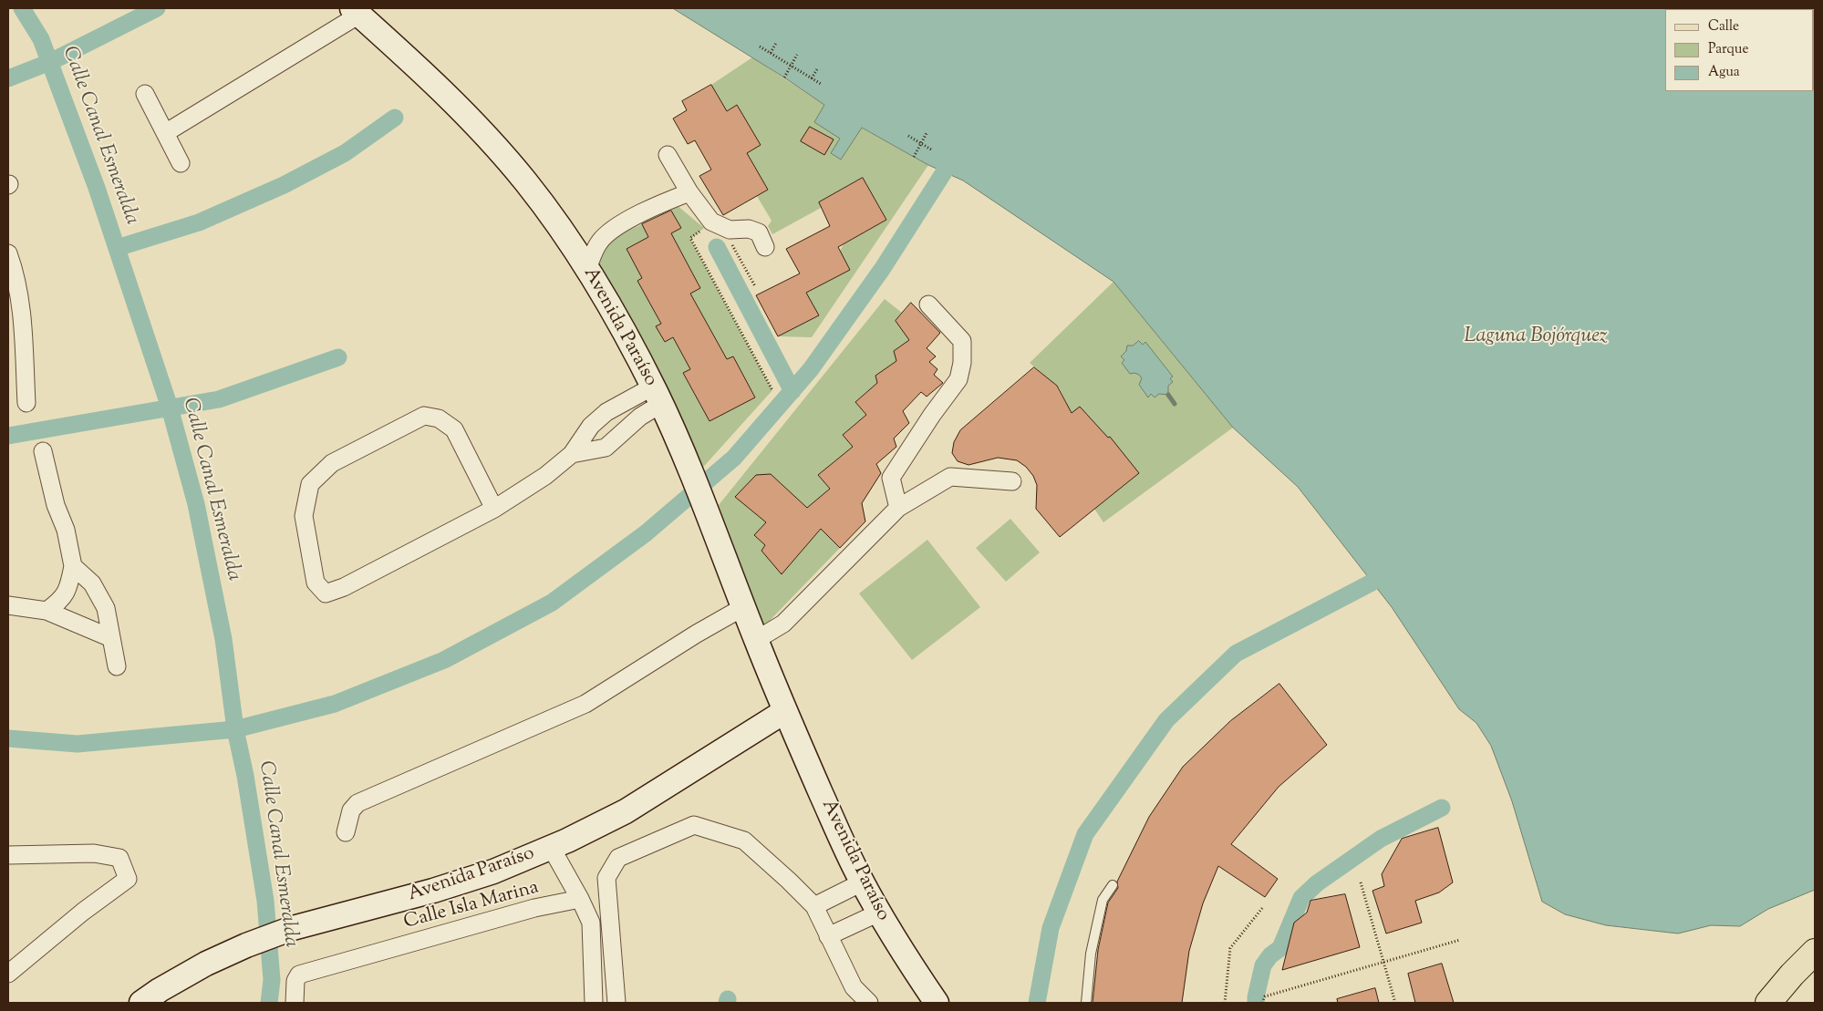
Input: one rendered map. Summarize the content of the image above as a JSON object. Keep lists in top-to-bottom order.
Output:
{
  "streets": {
    "street": ["Avenida Paraíso", "Calle Isla Marina"]
  },
  "water": ["Calle Canal Esmeralda", "Laguna Bojórquez"],
  "legend": ["Calle", "Parque", "Agua"]
}
